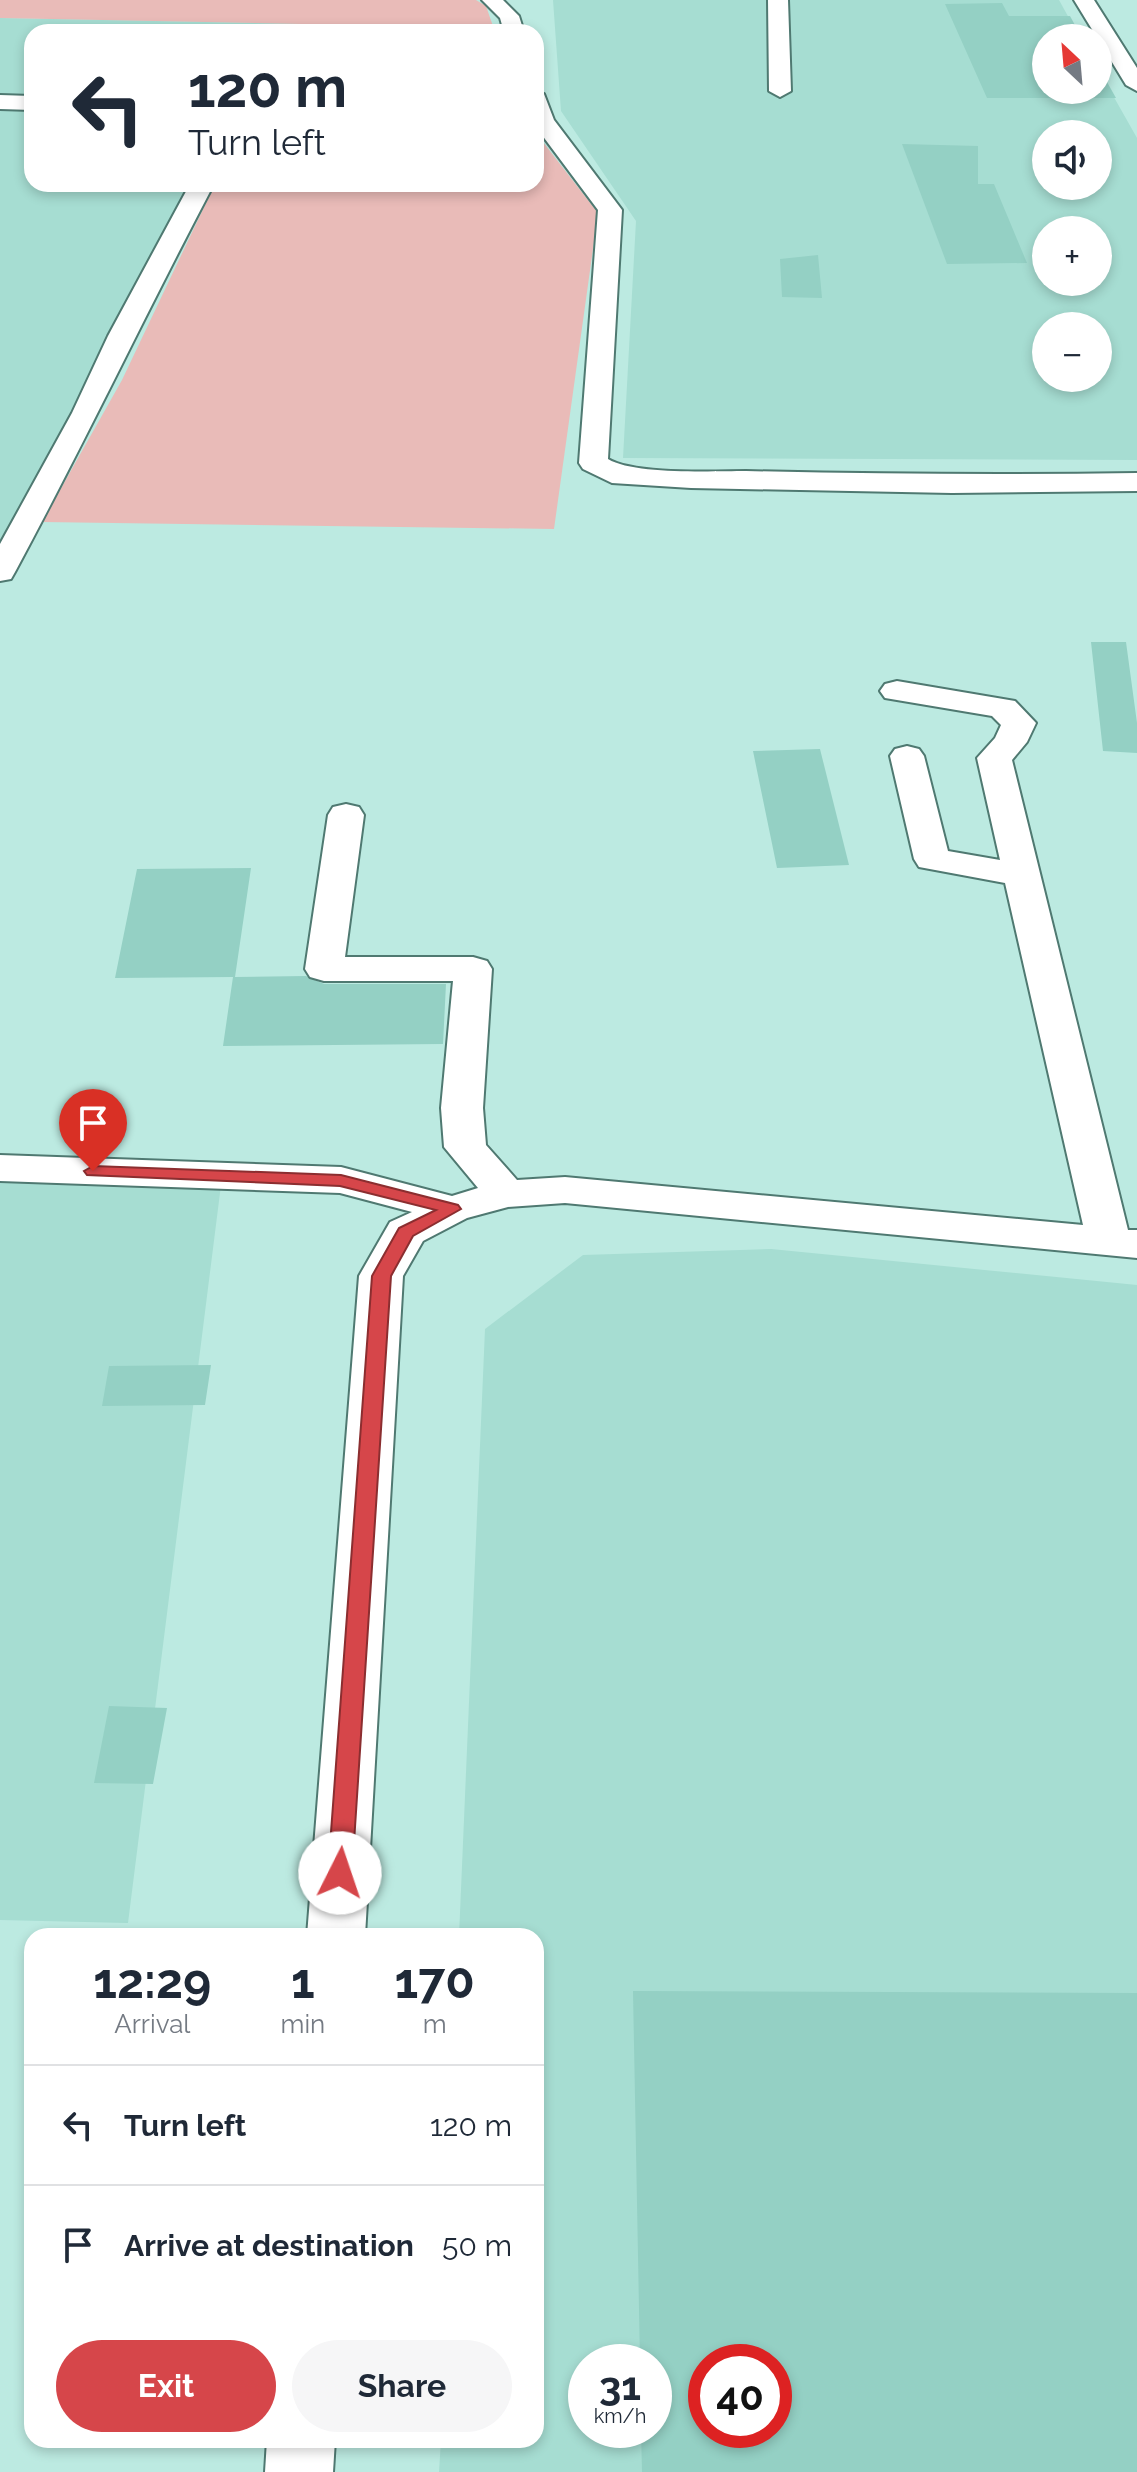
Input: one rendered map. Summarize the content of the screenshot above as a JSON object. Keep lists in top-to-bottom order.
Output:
{
  "north": "top left",
  "page": {
    "map_buttons": ["+", "−"],
    "turn": ["120 m", "Turn left"],
    "eta": [
      "12:29",
      "Arrival",
      "1",
      "min",
      "170",
      "m"
    ],
    "list": [
      {
        "name": "Turn left",
        "value": "120 m"
      },
      {
        "name": "Arrive at destination",
        "value": "50 m"
      }
    ],
    "buttons": ["Exit", "Share"],
    "speed": "31 km/h",
    "limit": "40"
  }
}
